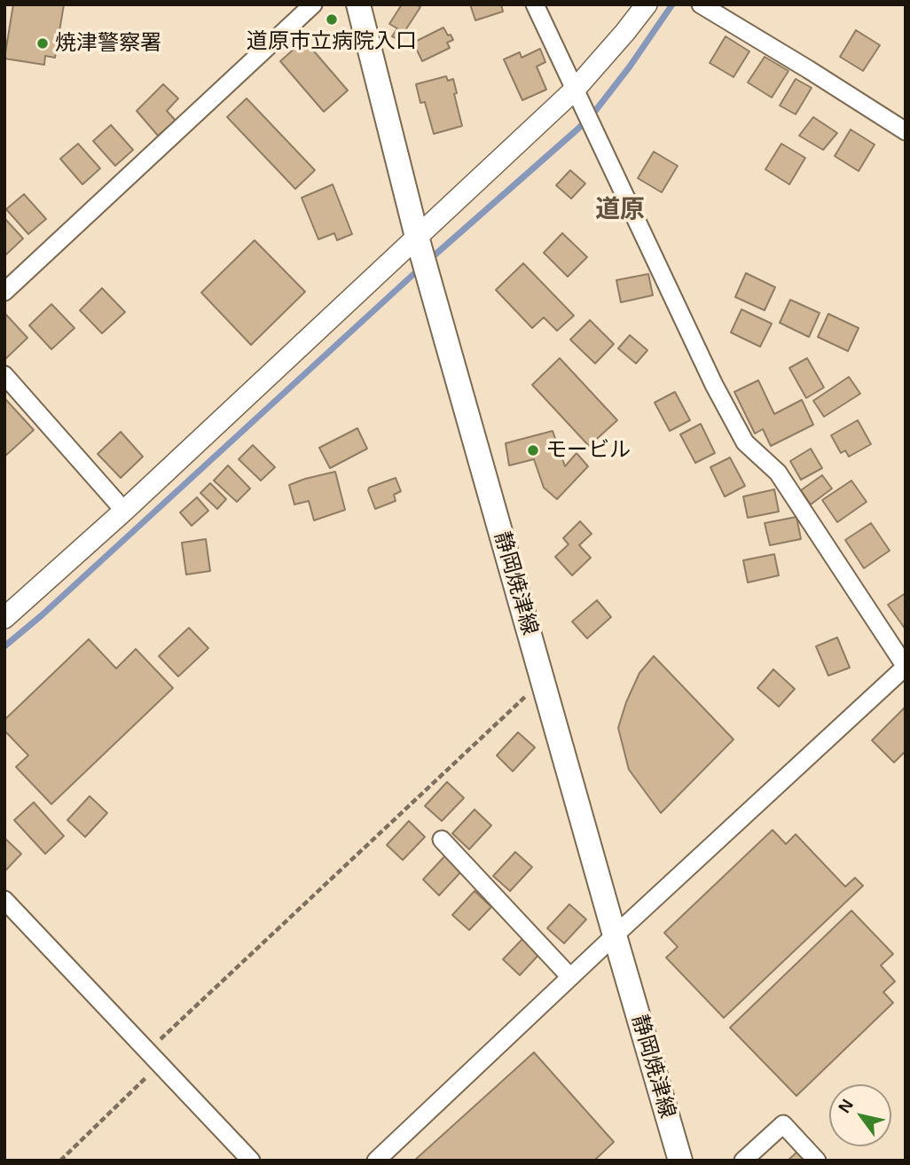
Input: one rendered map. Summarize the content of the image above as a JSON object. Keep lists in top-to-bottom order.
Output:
{
  "streets": {
    "main road": ["静岡焼津線"]
  },
  "districts": ["道原"],
  "places": ["道原市立病院入口", "焼津警察署", "モービル"],
  "north": "top left"
}
